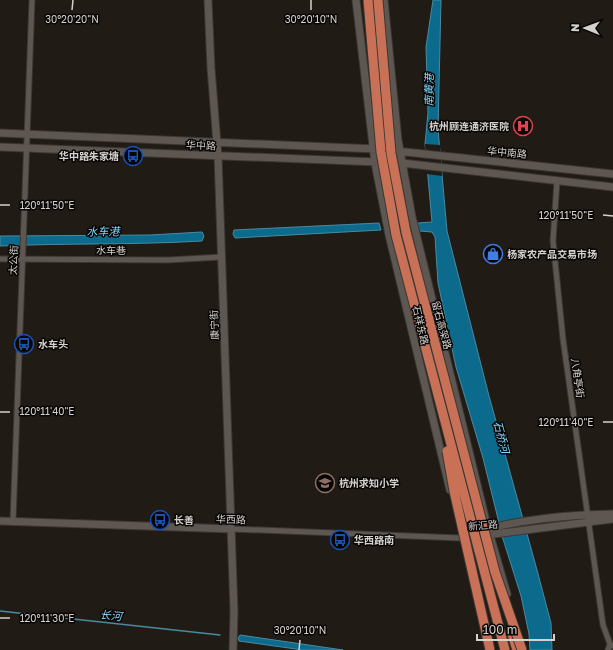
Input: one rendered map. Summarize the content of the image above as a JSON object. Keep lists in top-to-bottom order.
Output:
{
  "streets": {
    "highway": ["留石高架路"],
    "main road": [
      "华中路",
      "华中南路",
      "康宁街",
      "石祥东路",
      "华西路",
      "新汇路"
    ],
    "street": ["水车巷", "太公街", "八角亭街"]
  },
  "crossings": [
    ["华中路", "华中南路"],
    ["华中路", "太公街"],
    ["华中路", "康宁街"],
    ["华中路", "石祥东路"],
    ["华中南路", "石祥东路"],
    ["水车巷", "太公街"],
    ["水车巷", "康宁街"],
    ["太公街", "华西路"],
    ["康宁街", "华西路"],
    ["石祥东路", "华西路"],
    ["石祥东路", "新汇路"],
    ["八角亭街", "新汇路"],
    ["华西路", "新汇路"]
  ],
  "water": [
    "南黄港",
    "水车港",
    "石桥河",
    "长河"
  ],
  "places": {
    "hospital": ["杭州顾连通济医院"],
    "bus stop": [
      "华中路朱家塘",
      "水车头",
      "长善",
      "华西路南"
    ],
    "shop": ["杨家农产品交易市场"],
    "school or university": ["杭州求知小学"]
  },
  "scale_bar": "100 m",
  "north": "left",
  "coordinates": [
    "30°20'20\"N",
    "30°20'10\"N",
    "120°11'50\"E",
    "120°11'40\"E",
    "120°11'30\"E"
  ]
}
